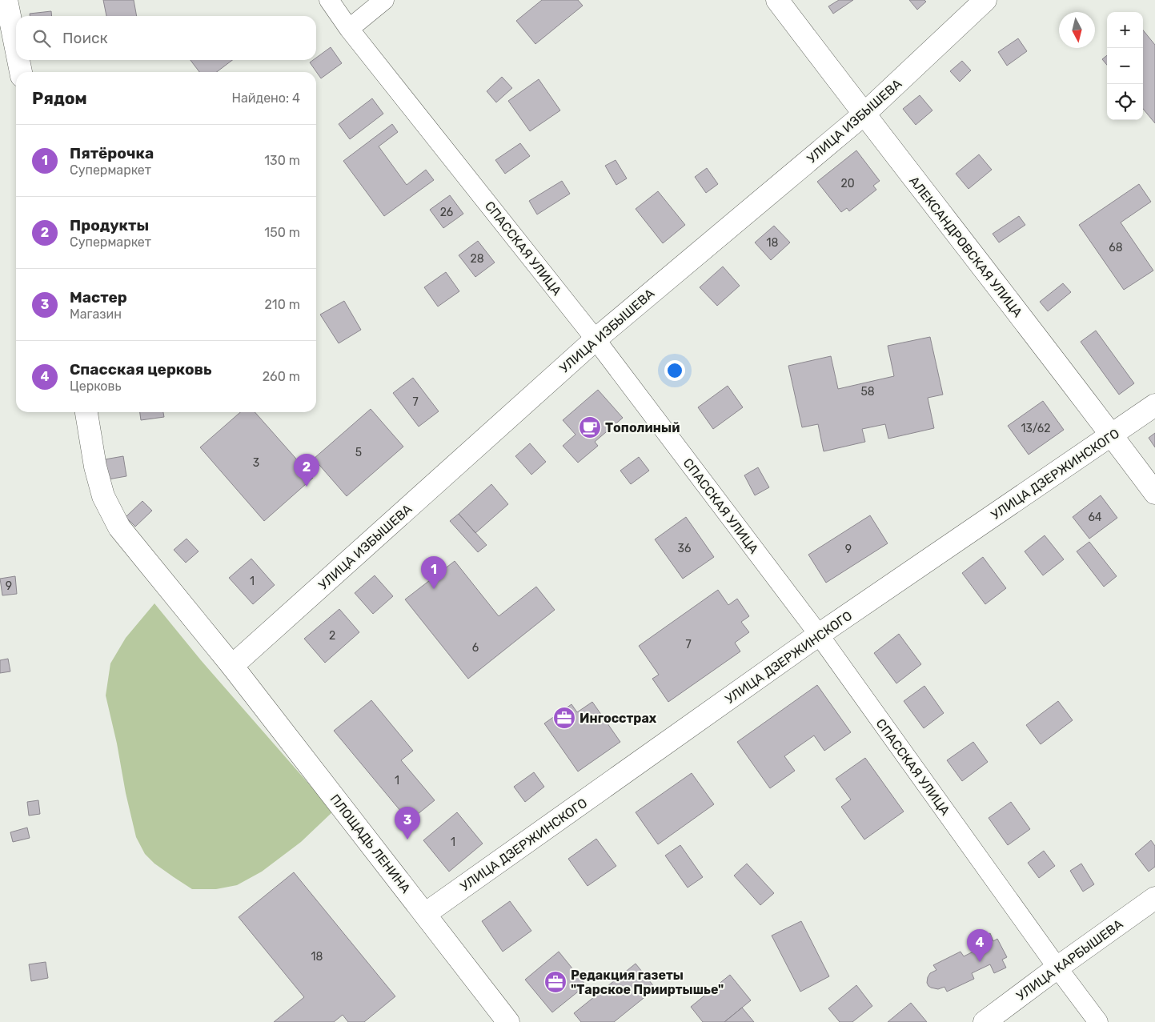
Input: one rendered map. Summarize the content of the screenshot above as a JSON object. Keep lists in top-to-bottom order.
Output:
{
  "streets": {
    "street": [
      "УЛИЦА ИЗБЫШЕВА",
      "АЛЕКСАНДРОВСКАЯ УЛИЦА",
      "СПАССКАЯ УЛИЦА",
      "УЛИЦА ДЗЕРЖИНСКОГО",
      "ПЛОЩАДЬ ЛЕНИНА",
      "УЛИЦА КАРБЫШЕВА"
    ]
  },
  "crossings": [
    ["УЛИЦА ИЗБЫШЕВА", "АЛЕКСАНДРОВСКАЯ УЛИЦА"],
    ["УЛИЦА ИЗБЫШЕВА", "СПАССКАЯ УЛИЦА"],
    ["УЛИЦА ИЗБЫШЕВА", "ПЛОЩАДЬ ЛЕНИНА"],
    ["АЛЕКСАНДРОВСКАЯ УЛИЦА", "УЛИЦА ДЗЕРЖИНСКОГО"],
    ["СПАССКАЯ УЛИЦА", "УЛИЦА ДЗЕРЖИНСКОГО"],
    ["СПАССКАЯ УЛИЦА", "УЛИЦА КАРБЫШЕВА"],
    ["УЛИЦА ДЗЕРЖИНСКОГО", "ПЛОЩАДЬ ЛЕНИНА"]
  ],
  "places": {
    "cafe": ["Тополиный"],
    "office": ["Ингосстрах", "Редакция газеты \"Тарское Прииртышье\""]
  },
  "house_numbers": [
    "20",
    "26",
    "18",
    "68",
    "28",
    "58",
    "7",
    "13/62",
    "5",
    "3",
    "64",
    "36",
    "9",
    "1",
    "9",
    "2",
    "7",
    "6",
    "1",
    "1",
    "18"
  ],
  "north": "bottom",
  "page": {
    "map_buttons": ["+", "−"],
    "search": "Поиск",
    "heading": ["Рядом", "Найдено: 4"],
    "list": [
      {
        "mark": "1",
        "name": "Пятёрочка",
        "note": "Супермаркет",
        "value": "130 m"
      },
      {
        "mark": "2",
        "name": "Продукты",
        "note": "Супермаркет",
        "value": "150 m"
      },
      {
        "mark": "3",
        "name": "Мастер",
        "note": "Магазин",
        "value": "210 m"
      },
      {
        "mark": "4",
        "name": "Спасская церковь",
        "note": "Церковь",
        "value": "260 m"
      }
    ],
    "pins": [
      "2",
      "1",
      "3",
      "4"
    ]
  }
}
